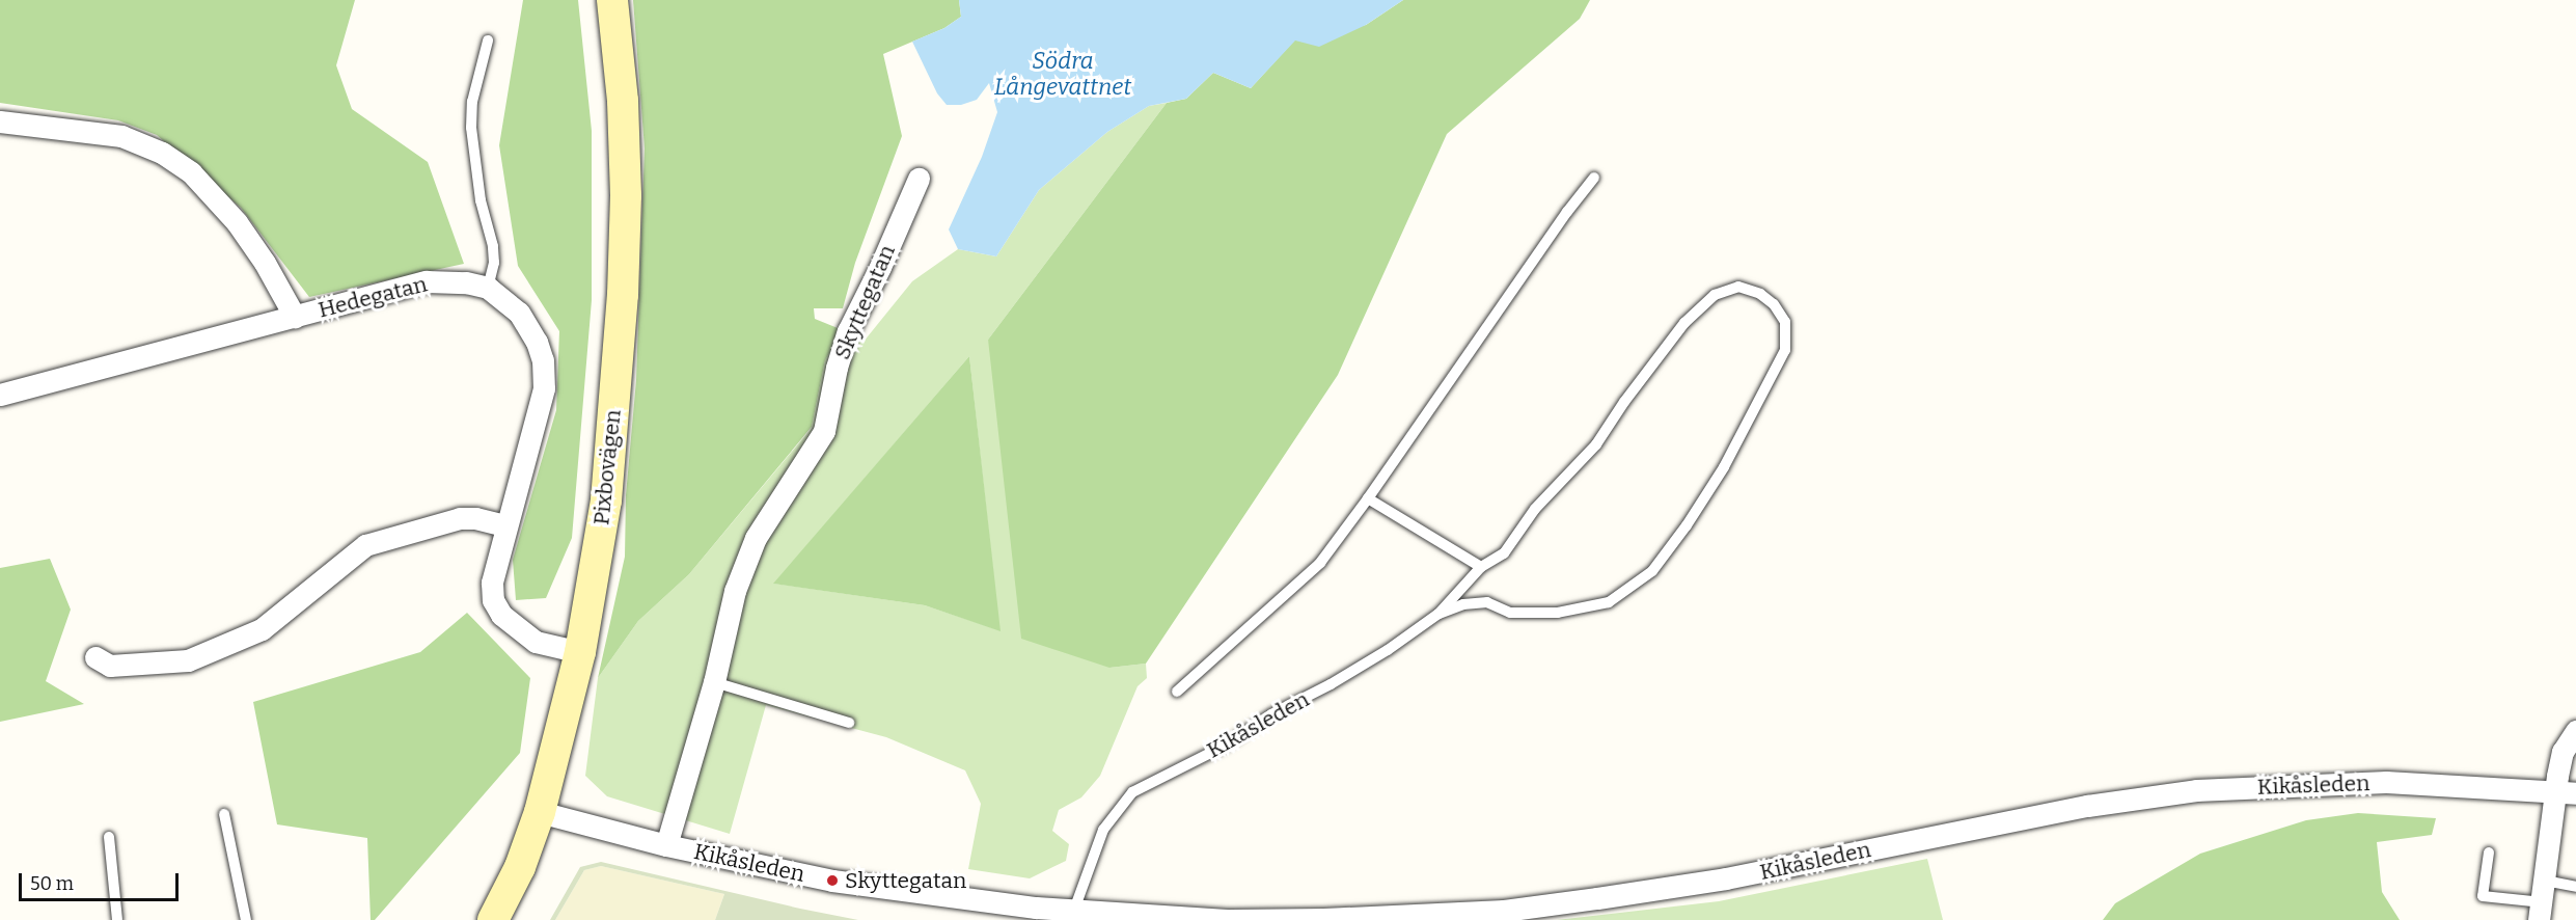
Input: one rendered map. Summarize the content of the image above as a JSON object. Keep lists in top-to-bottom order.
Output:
{
  "streets": {
    "street": [
      "Hedegatan",
      "Skyttegatan",
      "Pixbovägen",
      "Kikåsleden"
    ]
  },
  "crossings": [
    ["Hedegatan", "Pixbovägen"],
    ["Skyttegatan", "Kikåsleden"],
    ["Pixbovägen", "Kikåsleden"]
  ],
  "water": ["Södra Långevattnet"],
  "places": ["Skyttegatan"],
  "scale_bar": "50 m"
}
